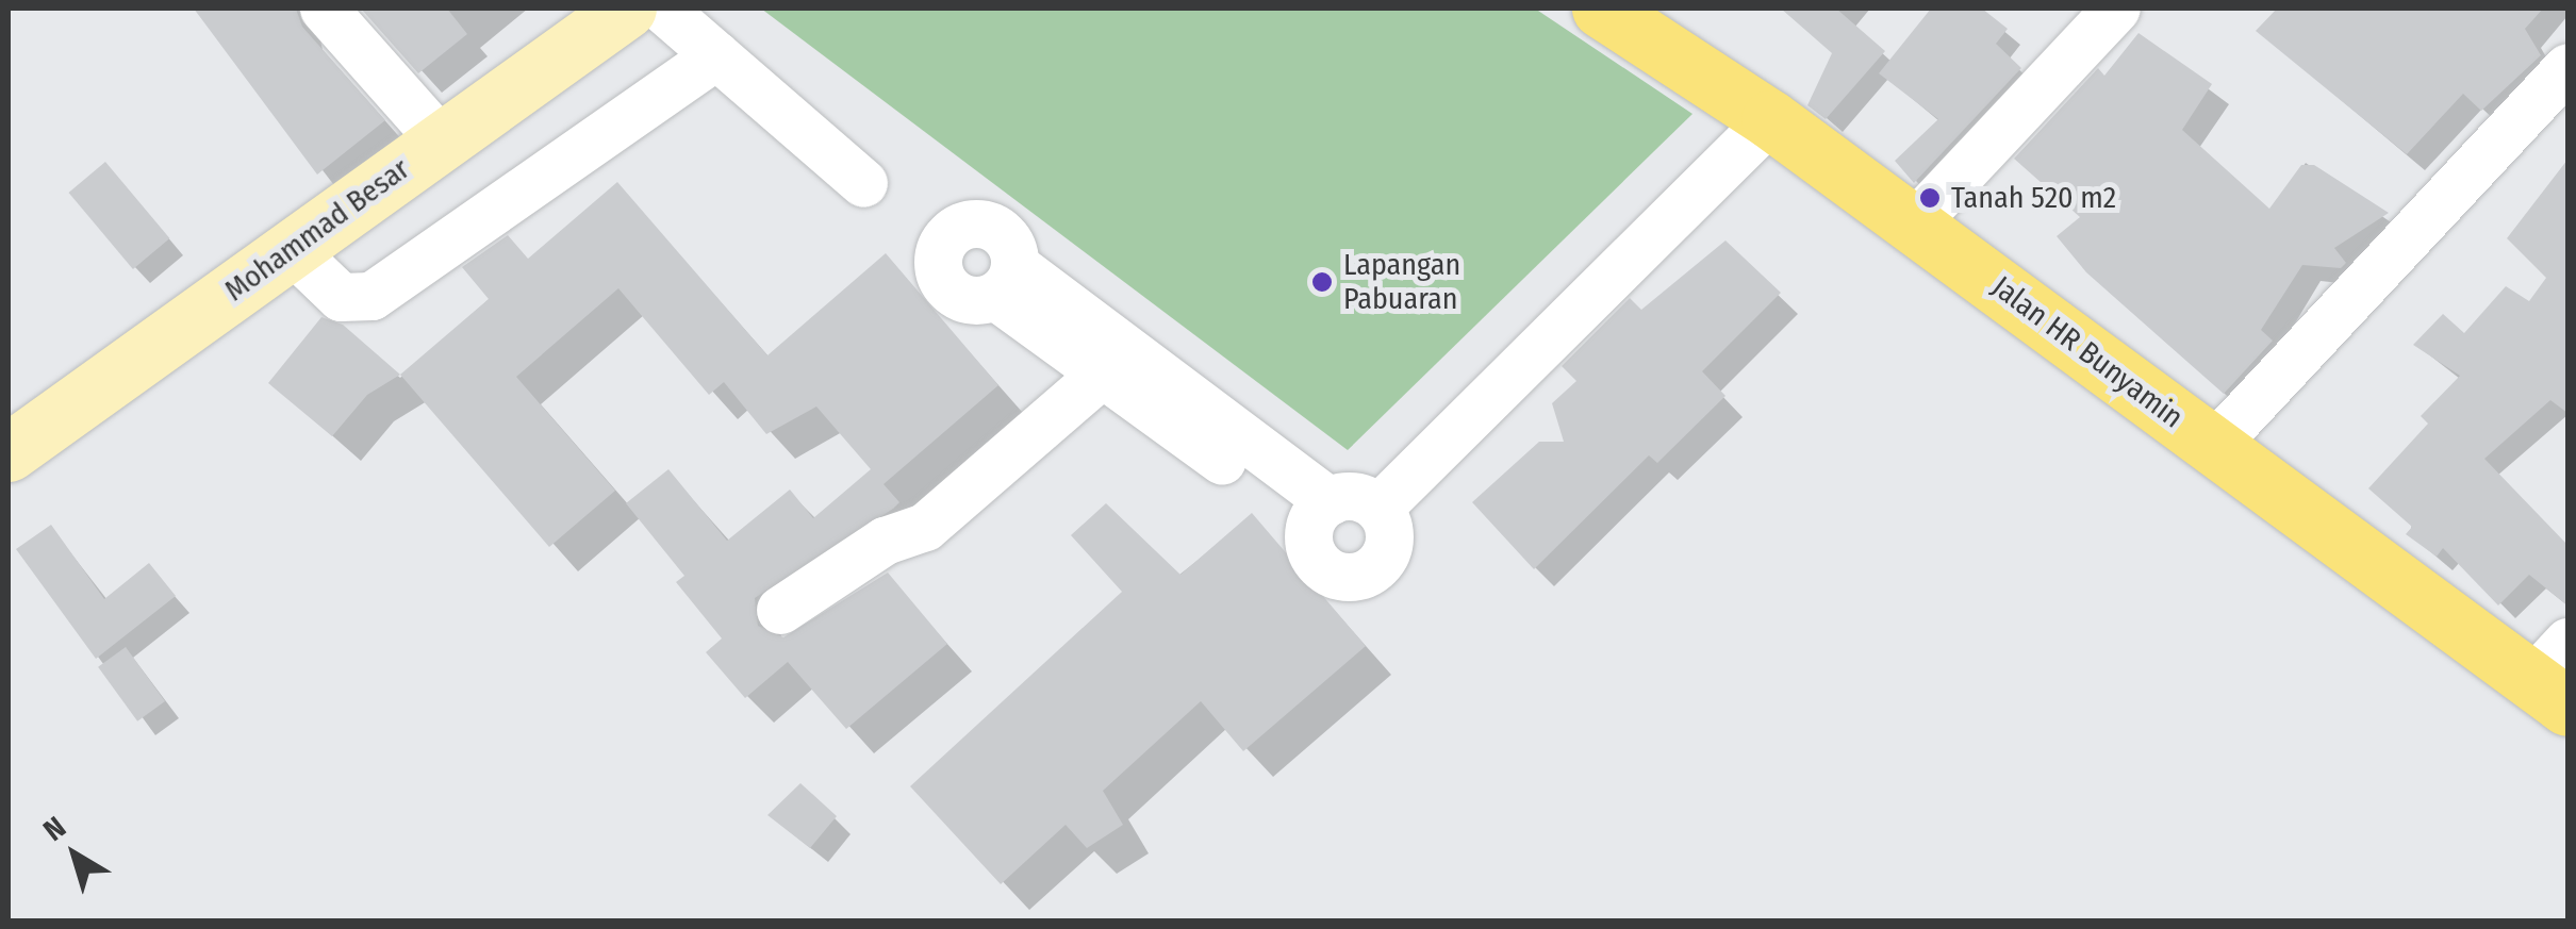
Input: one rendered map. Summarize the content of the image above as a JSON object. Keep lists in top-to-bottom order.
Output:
{
  "streets": {
    "main road": ["Jalan HR Bunyamin"],
    "street": ["Mohammad Besar"]
  },
  "places": ["Tanah 520 m2", "Lapangan Pabuaran"],
  "north": "top left"
}
